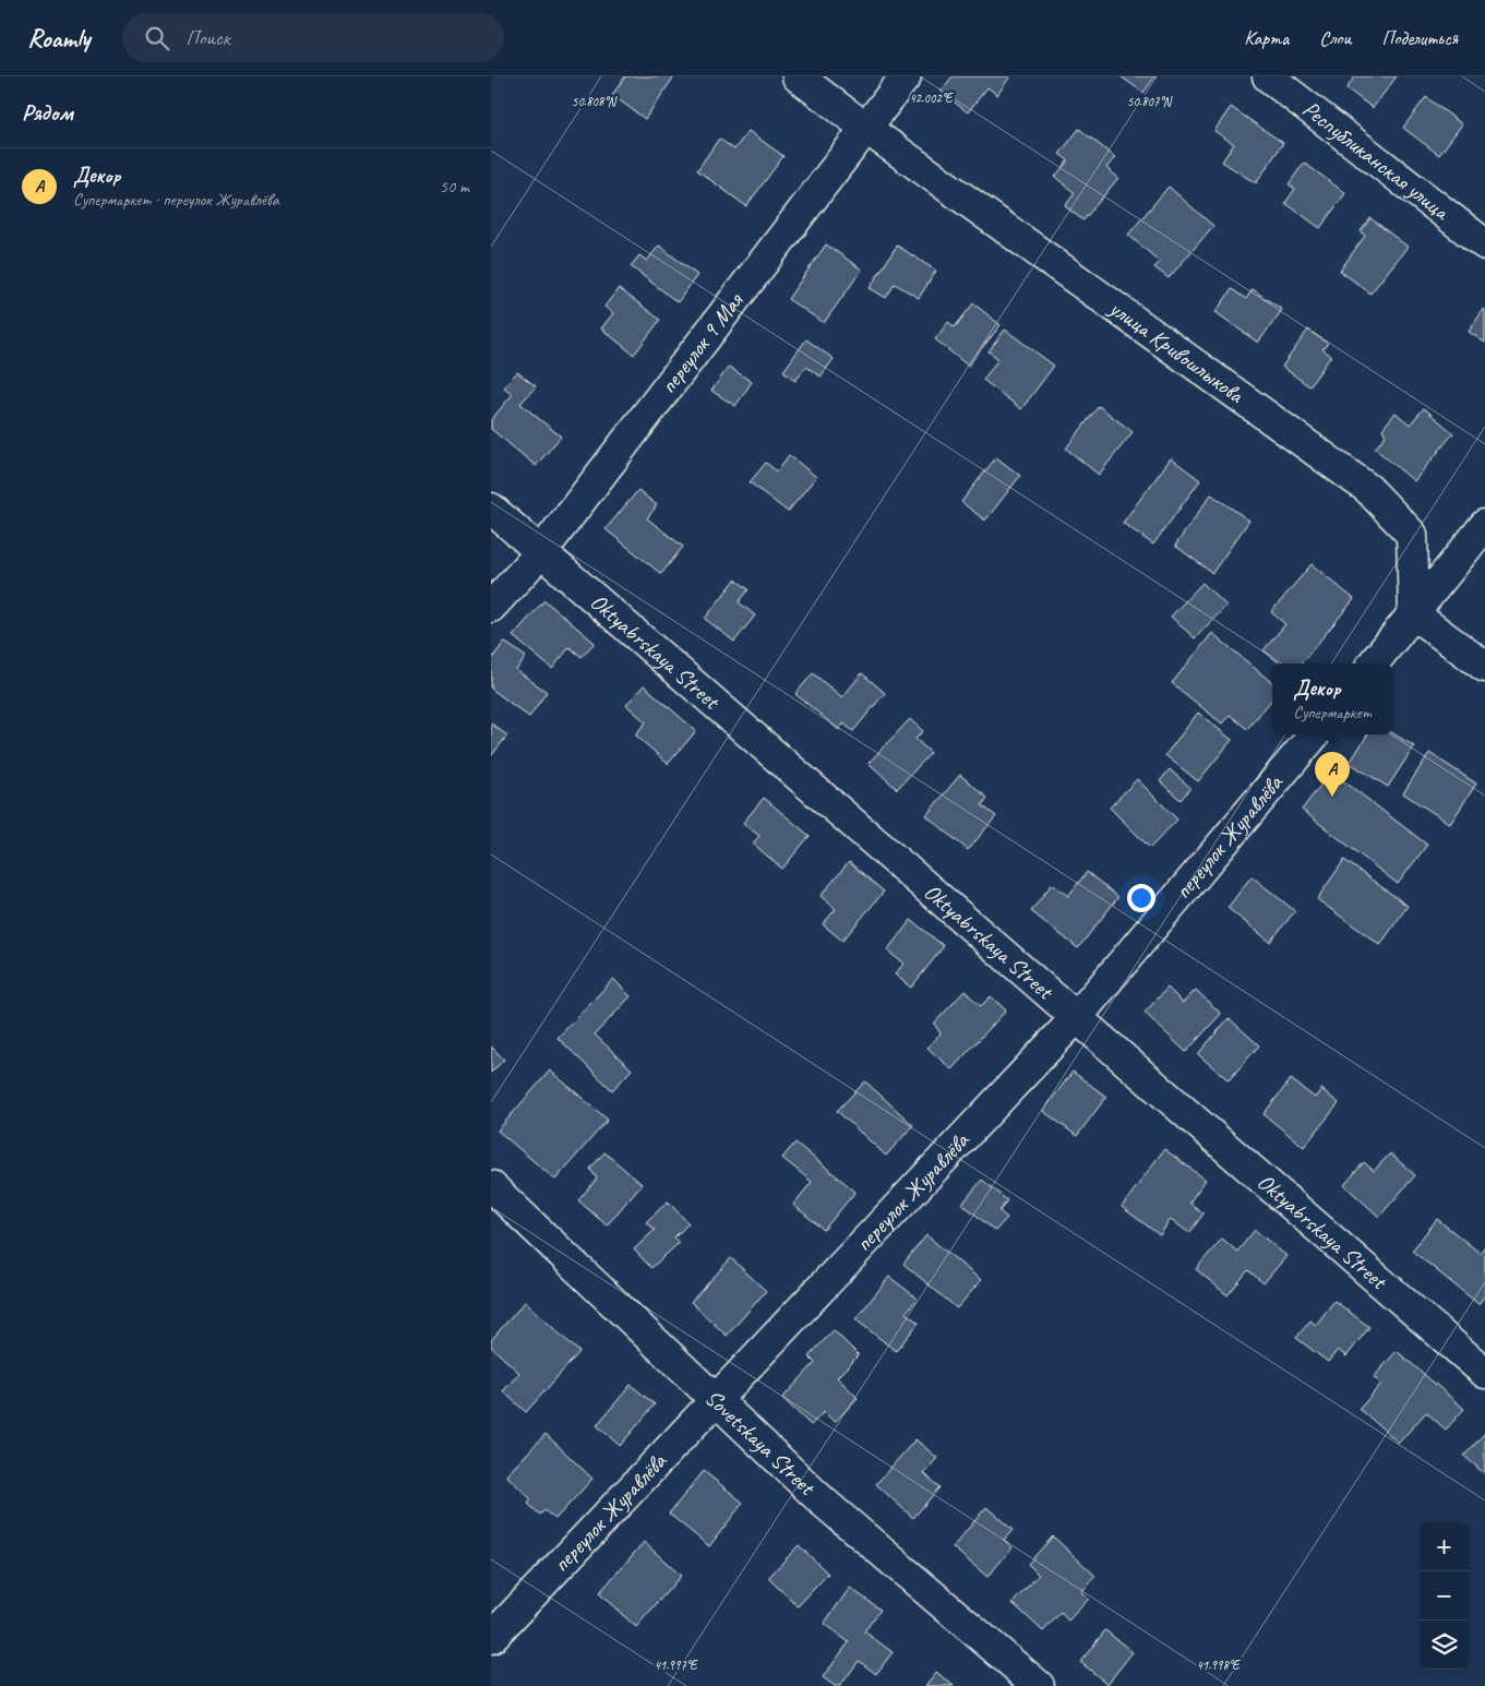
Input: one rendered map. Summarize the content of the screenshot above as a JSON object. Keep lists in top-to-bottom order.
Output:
{
  "streets": {
    "street": [
      "Республиканская улица",
      "переулок 9 Мая",
      "улица Кривошлыкова",
      "Oktyabrskaya Street",
      "переулок Журавлёва",
      "Sovetskaya Street"
    ]
  },
  "crossings": [
    ["переулок 9 Мая", "улица Кривошлыкова"],
    ["переулок 9 Мая", "Oktyabrskaya Street"],
    ["Oktyabrskaya Street", "переулок Журавлёва"],
    ["переулок Журавлёва", "Sovetskaya Street"]
  ],
  "page": {
    "header": "Roamly",
    "search": "Поиск",
    "nav": ["Карта", "Слои", "Поделиться"],
    "heading": "Рядом",
    "list": [
      {
        "mark": "A",
        "name": "Декор",
        "note": "Супермаркет · переулок Журавлёва",
        "value": "50 m"
      }
    ],
    "popup": ["Декор", "Супермаркет"],
    "pins": "A",
    "map_buttons": ["+", "−"]
  },
  "coordinates": [
    "42.002°E",
    "50.808°N",
    "50.807°N",
    "41.997°E",
    "41.998°E"
  ]
}
